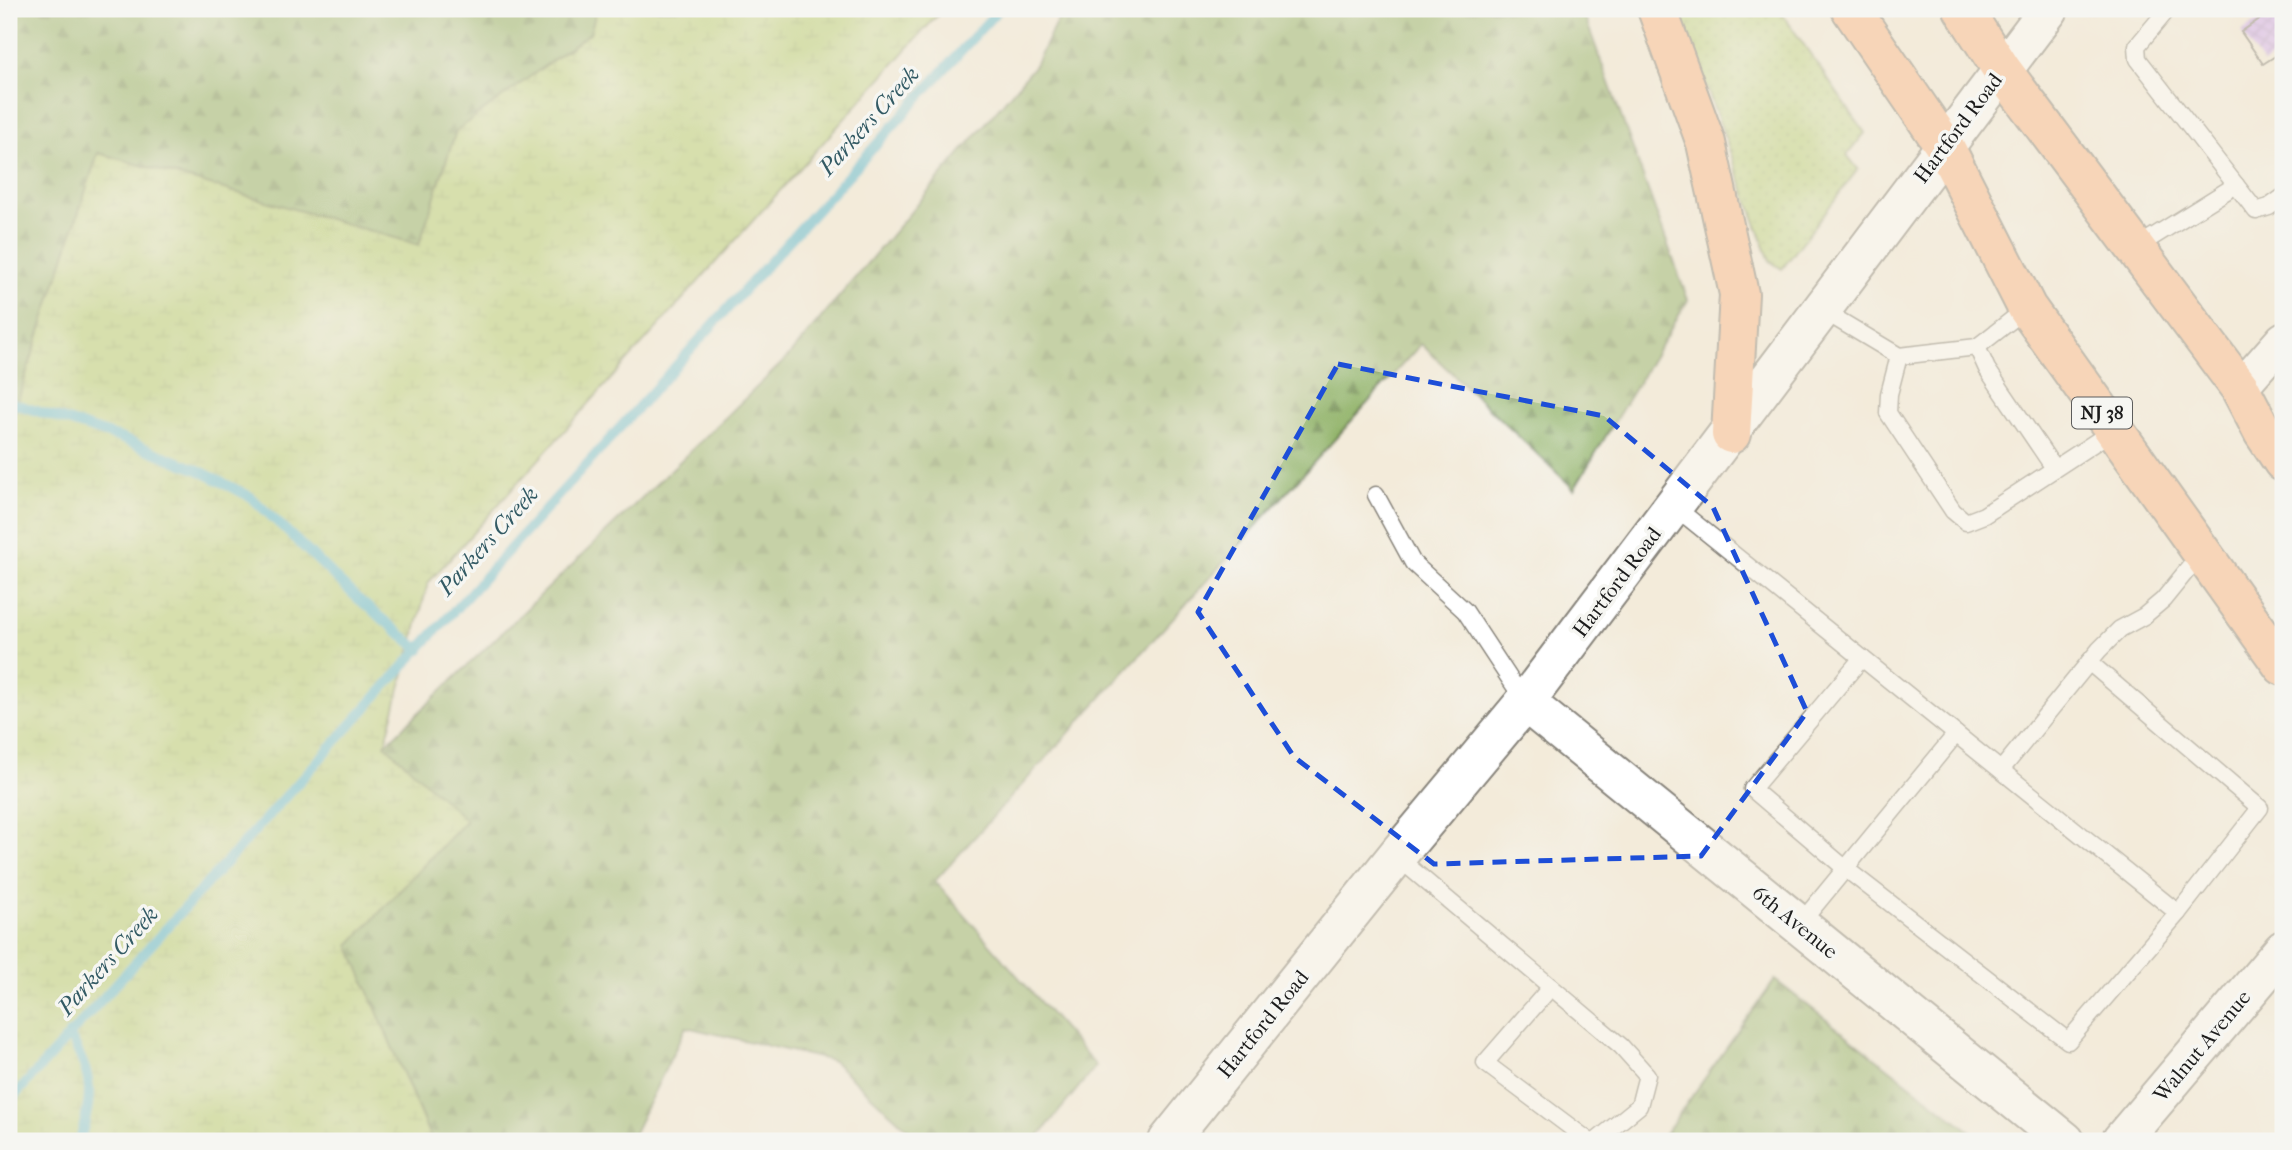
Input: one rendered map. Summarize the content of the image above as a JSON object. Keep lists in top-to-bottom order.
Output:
{
  "streets": {
    "highway": ["NJ 38"],
    "street": ["Hartford Road", "6th Avenue", "Walnut Avenue"]
  },
  "crossings": [
    ["Hartford Road", "NJ 38"],
    ["Hartford Road", "6th Avenue"]
  ],
  "water": ["Parkers Creek"]
}
